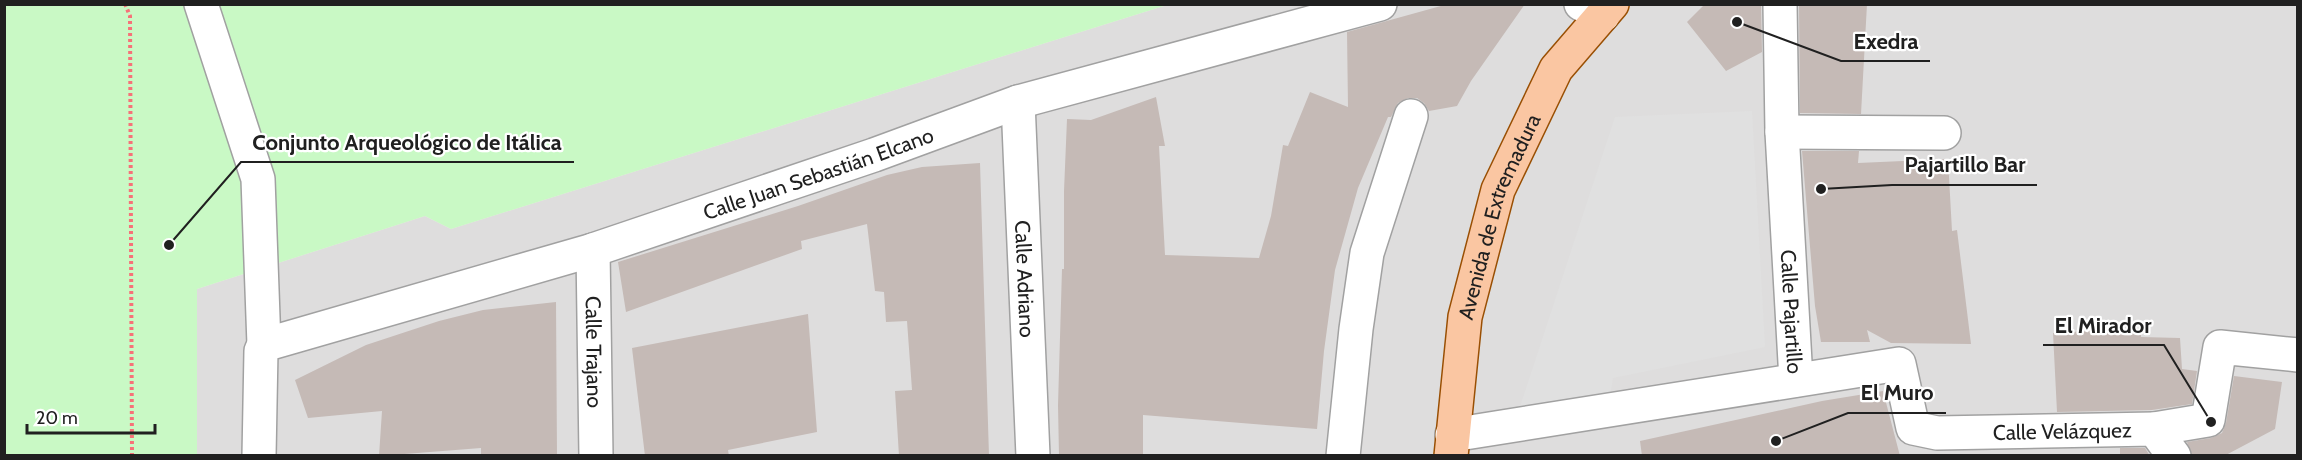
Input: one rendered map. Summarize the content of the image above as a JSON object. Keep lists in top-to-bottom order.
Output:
{
  "streets": {
    "main road": ["Avenida de Extremadura"],
    "street": [
      "Calle Juan Sebastián Elcano",
      "Calle Adriano",
      "Calle Pajartillo",
      "Calle Trajano",
      "Calle Velázquez"
    ]
  },
  "crossings": [
    ["Calle Juan Sebastián Elcano", "Calle Adriano"],
    ["Calle Juan Sebastián Elcano", "Calle Trajano"],
    ["Avenida de Extremadura", "Calle Pajartillo"]
  ],
  "places": [
    "Exedra",
    "Pajartillo Bar",
    "Conjunto Arqueológico de Itálica",
    "El Mirador",
    "El Muro"
  ],
  "scale_bar": "20 m"
}
